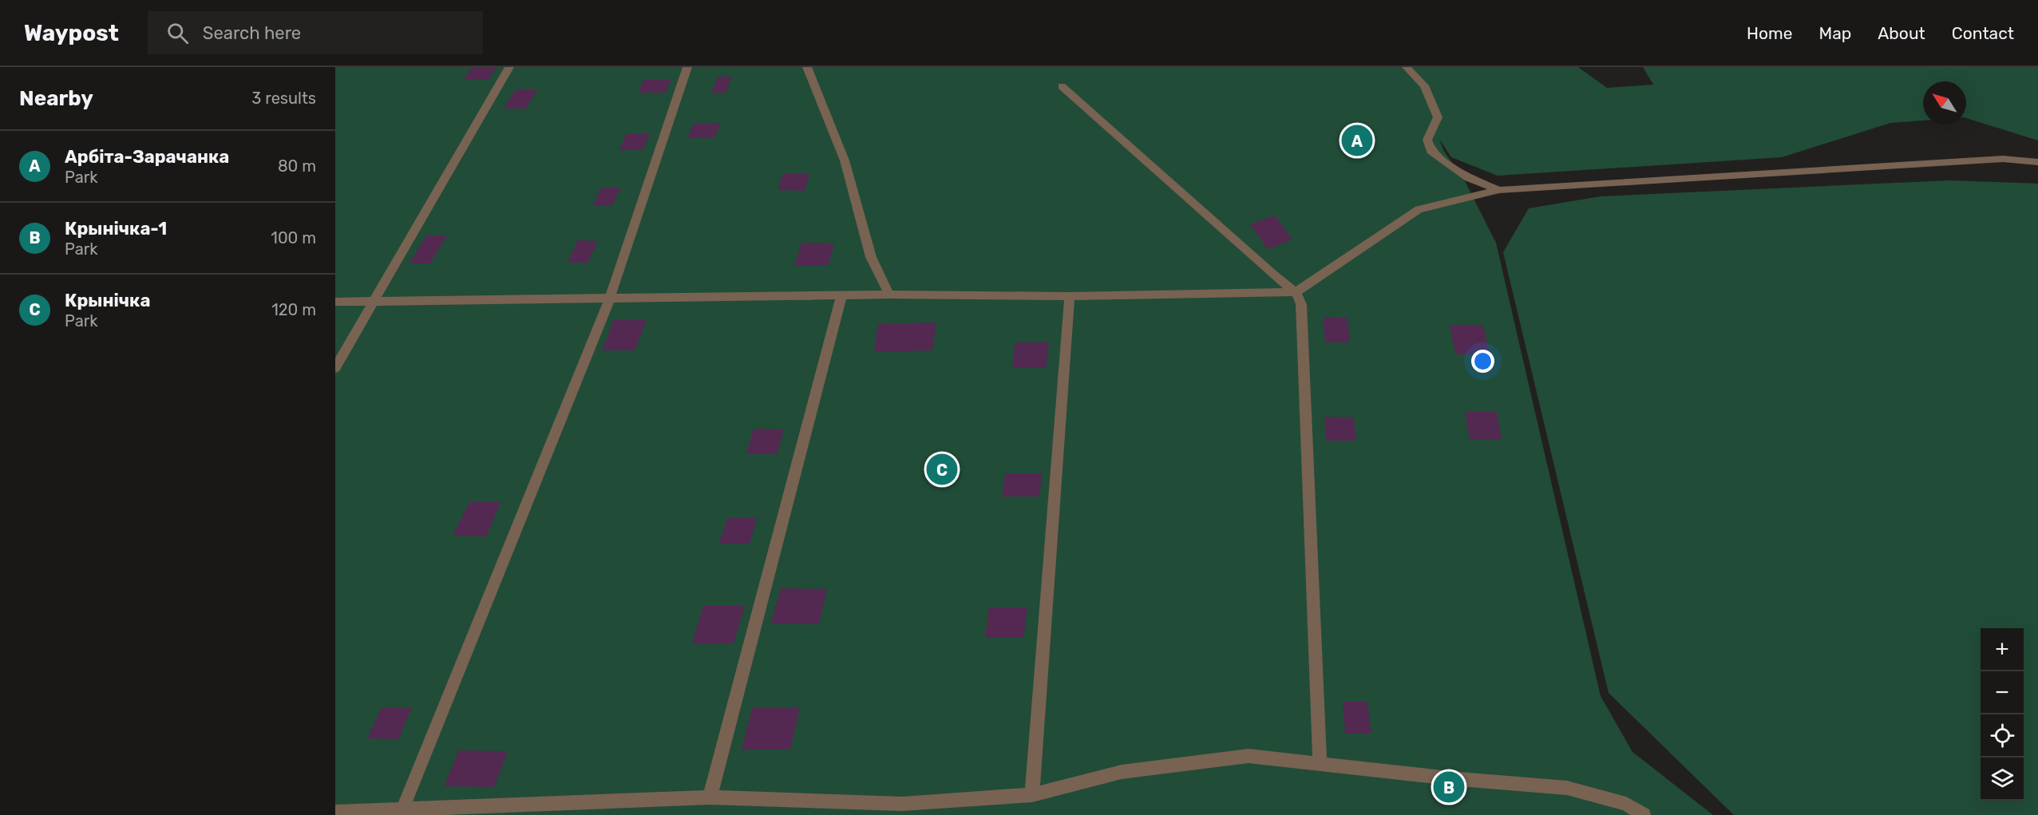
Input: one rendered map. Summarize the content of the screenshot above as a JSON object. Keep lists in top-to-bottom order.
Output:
{
  "north": "top left",
  "page": {
    "header": "Waypost",
    "search": "Search here",
    "nav": [
      "Home",
      "Map",
      "About",
      "Contact"
    ],
    "heading": ["Nearby", "3 results"],
    "pins": ["A", "C", "B"],
    "list": [
      {
        "mark": "A",
        "name": "Арбіта-Зарачанка",
        "note": "Park",
        "value": "80 m"
      },
      {
        "mark": "B",
        "name": "Крынічка-1",
        "note": "Park",
        "value": "100 m"
      },
      {
        "mark": "C",
        "name": "Крынічка",
        "note": "Park",
        "value": "120 m"
      }
    ],
    "map_buttons": ["+", "−"]
  }
}
